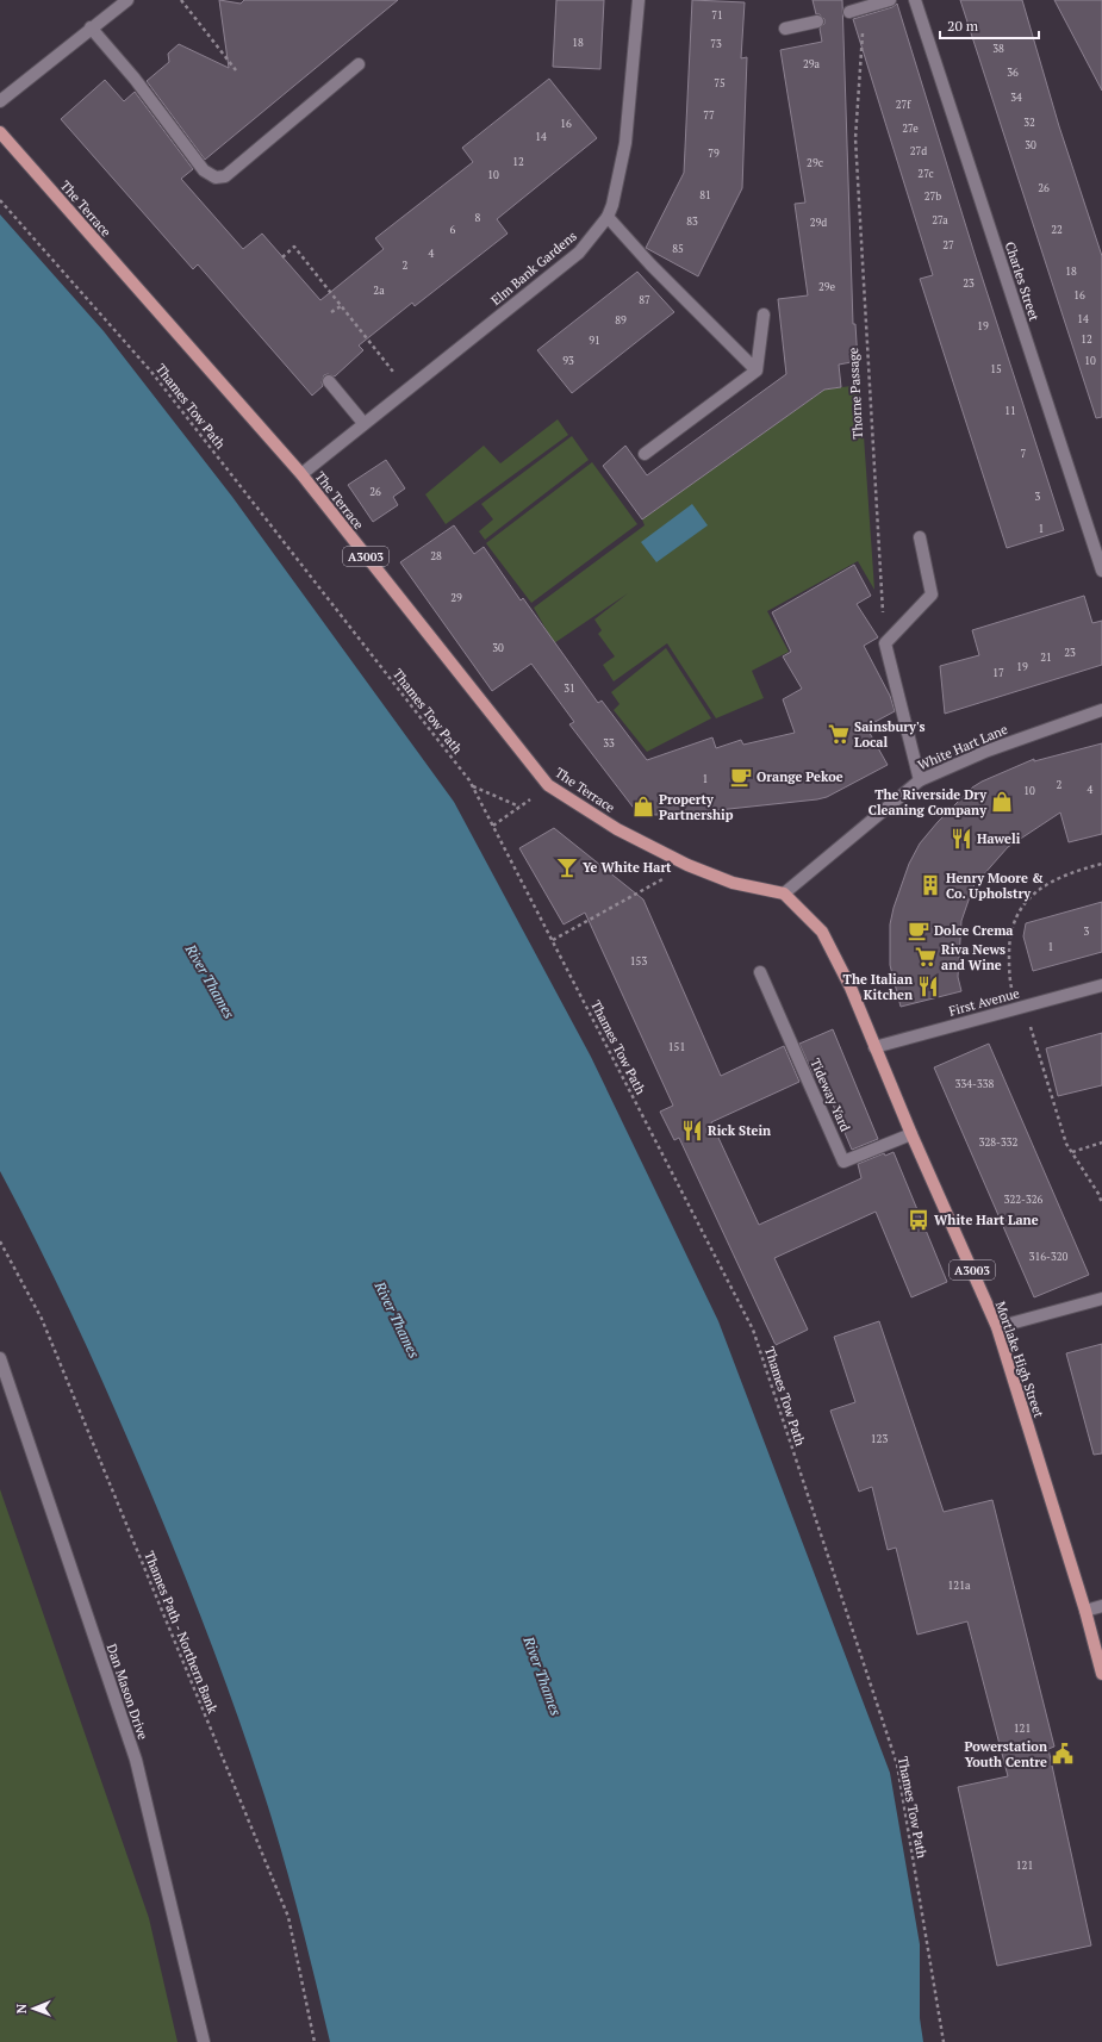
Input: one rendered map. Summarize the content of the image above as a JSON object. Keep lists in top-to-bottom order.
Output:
{
  "streets": {
    "main road": ["The Terrace", "A3003", "Mortlake High Street"],
    "street": [
      "Elm Bank Gardens",
      "Charles Street",
      "White Hart Lane",
      "First Avenue",
      "Tideway Yard",
      "Dan Mason Drive"
    ],
    "path": ["Thorne Passage", "Thames Tow Path", "Thames Path - Northern Bank"]
  },
  "crossings": [
    ["The Terrace", "Elm Bank Gardens"],
    ["The Terrace", "White Hart Lane"],
    ["The Terrace", "Mortlake High Street"],
    ["White Hart Lane", "Mortlake High Street"],
    ["First Avenue", "Mortlake High Street"],
    ["Tideway Yard", "Mortlake High Street"]
  ],
  "water": ["River Thames"],
  "places": {
    "supermarket": ["Sainsbury's Local", "Riva News and Wine"],
    "cafe": ["Orange Pekoe", "Dolce Crema"],
    "shop": ["The Riverside Dry Cleaning Company", "Property Partnership"],
    "restaurant": ["Haweli", "The Italian Kitchen", "Rick Stein"],
    "bar": ["Ye White Hart"],
    "building": ["Henry Moore & Co. Upholstry"],
    "bus stop": ["White Hart Lane"],
    "public building": ["Powerstation Youth Centre"]
  },
  "house_numbers": [
    "71",
    "18",
    "73",
    "38",
    "29a",
    "36",
    "75",
    "34",
    "27f",
    "77",
    "32",
    "16",
    "27e",
    "14",
    "30",
    "27d",
    "79",
    "12",
    "29c",
    "27c",
    "10",
    "26",
    "81",
    "27b",
    "8",
    "27a",
    "83",
    "29d",
    "6",
    "22",
    "27",
    "85",
    "4",
    "2",
    "18",
    "23",
    "29e",
    "2a",
    "16",
    "87",
    "14",
    "89",
    "19",
    "12",
    "91",
    "93",
    "10",
    "15",
    "11",
    "7",
    "26",
    "3",
    "1",
    "28",
    "29",
    "30",
    "23",
    "21",
    "19",
    "17",
    "31",
    "33",
    "1",
    "2",
    "4",
    "10",
    "3",
    "1",
    "153",
    "151",
    "334-338",
    "328-332",
    "322-326",
    "316-320",
    "123",
    "121a",
    "121",
    "121"
  ],
  "scale_bar": "20 m",
  "north": "left"
}
